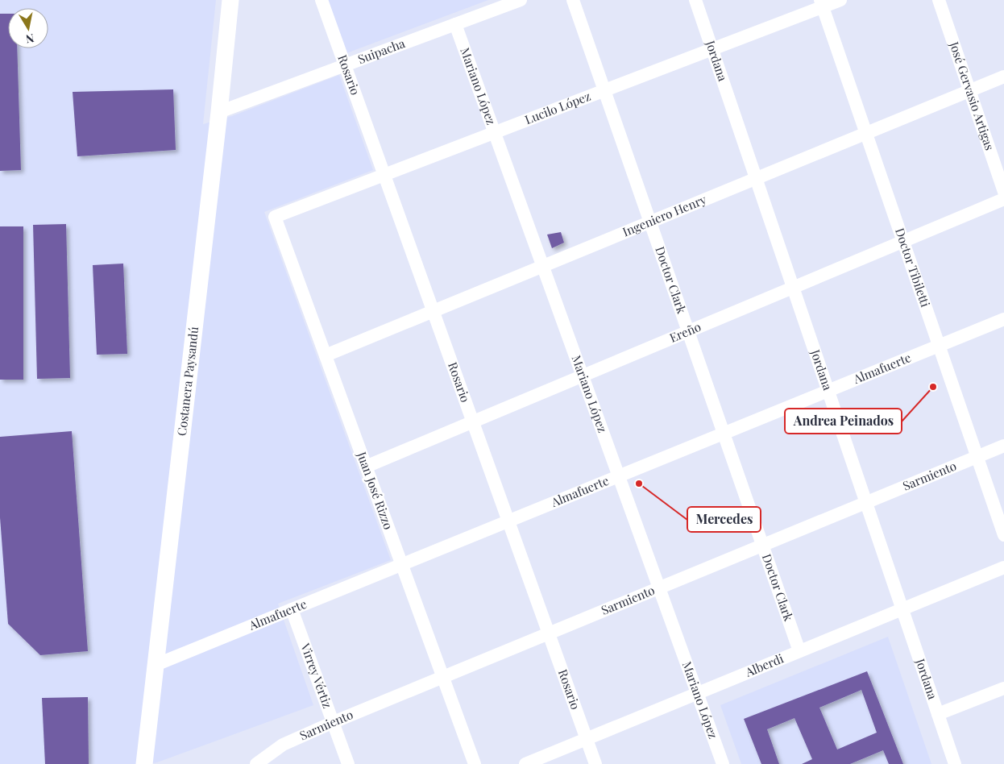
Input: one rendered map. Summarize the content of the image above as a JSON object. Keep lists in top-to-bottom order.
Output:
{
  "streets": {
    "main road": ["Costanera Paysandú"],
    "street": [
      "Suipacha",
      "Jordana",
      "Rosario",
      "Mariano López",
      "José Gervasio Artigas",
      "Lucilo López",
      "Ingeniero Henry",
      "Doctor Tibiletti",
      "Doctor Clark",
      "Ereño",
      "Almafuerte",
      "Sarmiento",
      "Juan José Rizzo",
      "Alberdi",
      "Virrey Vértiz"
    ]
  },
  "crossings": [
    ["Suipacha", "Rosario"],
    ["Suipacha", "Mariano López"],
    ["Suipacha", "Costanera Paysandú"],
    ["Jordana", "Lucilo López"],
    ["Jordana", "Ingeniero Henry"],
    ["Jordana", "Ereño"],
    ["Jordana", "Almafuerte"],
    ["Jordana", "Sarmiento"],
    ["Jordana", "Alberdi"],
    ["Rosario", "Lucilo López"],
    ["Rosario", "Ingeniero Henry"],
    ["Rosario", "Ereño"],
    ["Rosario", "Almafuerte"],
    ["Rosario", "Sarmiento"],
    ["Rosario", "Alberdi"],
    ["Mariano López", "Lucilo López"],
    ["Mariano López", "Ingeniero Henry"],
    ["Mariano López", "Ereño"],
    ["Mariano López", "Almafuerte"],
    ["Mariano López", "Sarmiento"],
    ["Mariano López", "Alberdi"],
    ["José Gervasio Artigas", "Ingeniero Henry"],
    ["Lucilo López", "Doctor Tibiletti"],
    ["Lucilo López", "Doctor Clark"],
    ["Lucilo López", "Juan José Rizzo"],
    ["Ingeniero Henry", "Doctor Tibiletti"],
    ["Ingeniero Henry", "Doctor Clark"],
    ["Ingeniero Henry", "Juan José Rizzo"],
    ["Doctor Tibiletti", "Ereño"],
    ["Doctor Tibiletti", "Almafuerte"],
    ["Doctor Tibiletti", "Sarmiento"],
    ["Doctor Clark", "Ereño"],
    ["Doctor Clark", "Almafuerte"],
    ["Doctor Clark", "Sarmiento"],
    ["Doctor Clark", "Alberdi"],
    ["Ereño", "Juan José Rizzo"],
    ["Almafuerte", "Costanera Paysandú"],
    ["Almafuerte", "Juan José Rizzo"],
    ["Almafuerte", "Virrey Vértiz"],
    ["Sarmiento", "Juan José Rizzo"],
    ["Sarmiento", "Virrey Vértiz"]
  ],
  "places": ["Andrea Peinados", "Mercedes"],
  "north": "bottom"
}
